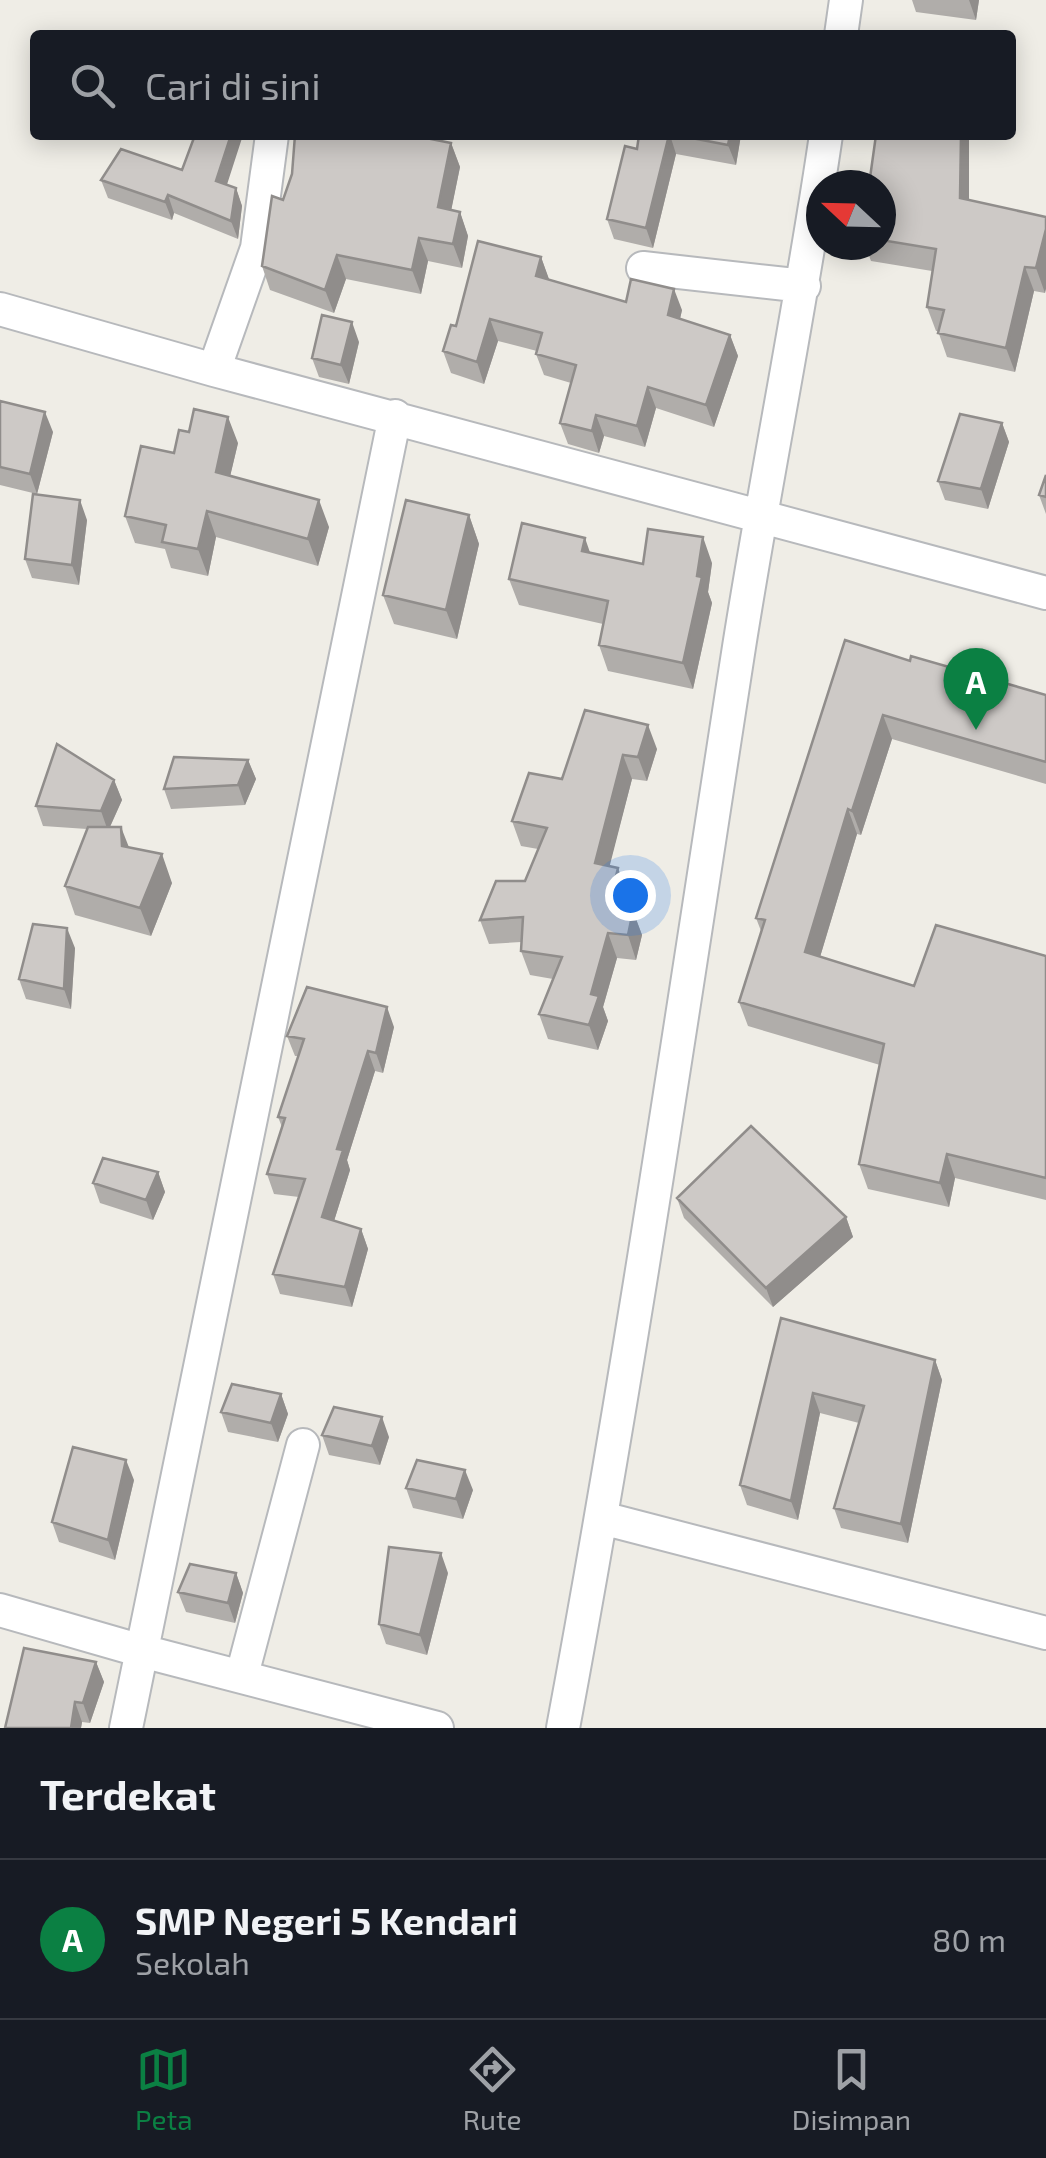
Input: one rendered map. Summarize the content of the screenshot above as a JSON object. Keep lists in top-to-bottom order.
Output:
{
  "north": "left",
  "page": {
    "search": "Cari di sini",
    "pins": "A",
    "heading": "Terdekat",
    "list": [
      {
        "mark": "A",
        "name": "SMP Negeri 5 Kendari",
        "note": "Sekolah",
        "value": "80 m"
      }
    ],
    "nav": ["Peta", "Rute", "Disimpan"]
  }
}
